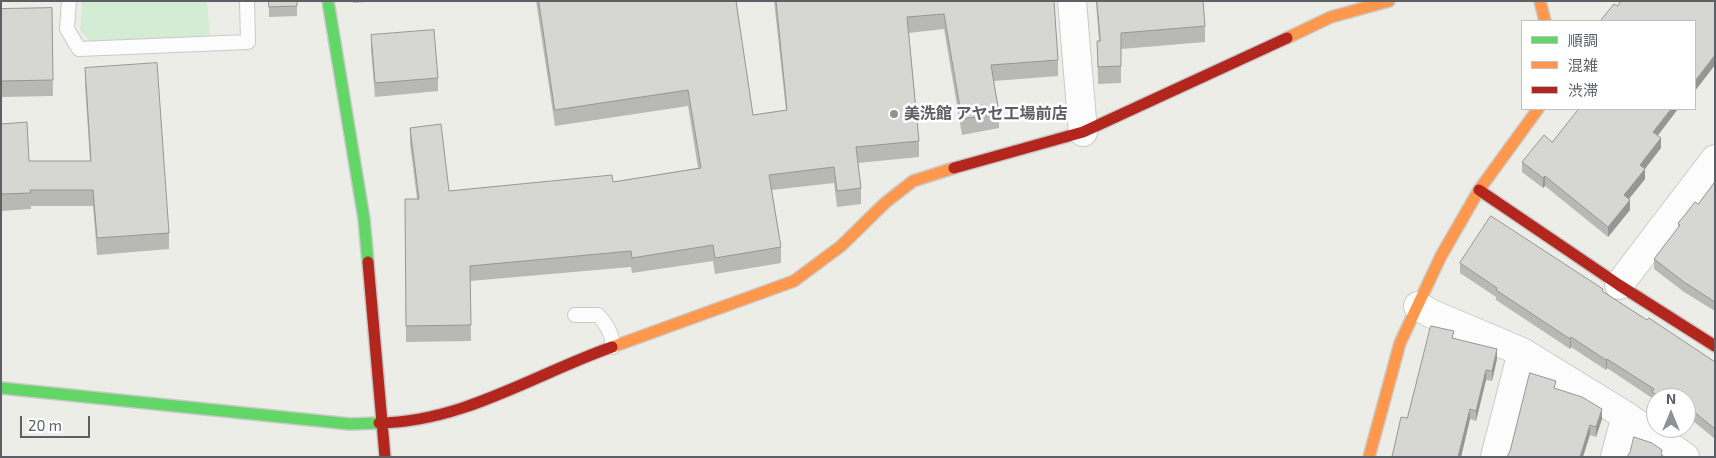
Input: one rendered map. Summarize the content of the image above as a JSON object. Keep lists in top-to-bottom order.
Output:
{
  "places": ["美洗館 アヤセ工場前店"],
  "legend": ["順調", "混雑", "渋滞"],
  "scale_bar": "20 m",
  "north": "top"
}
